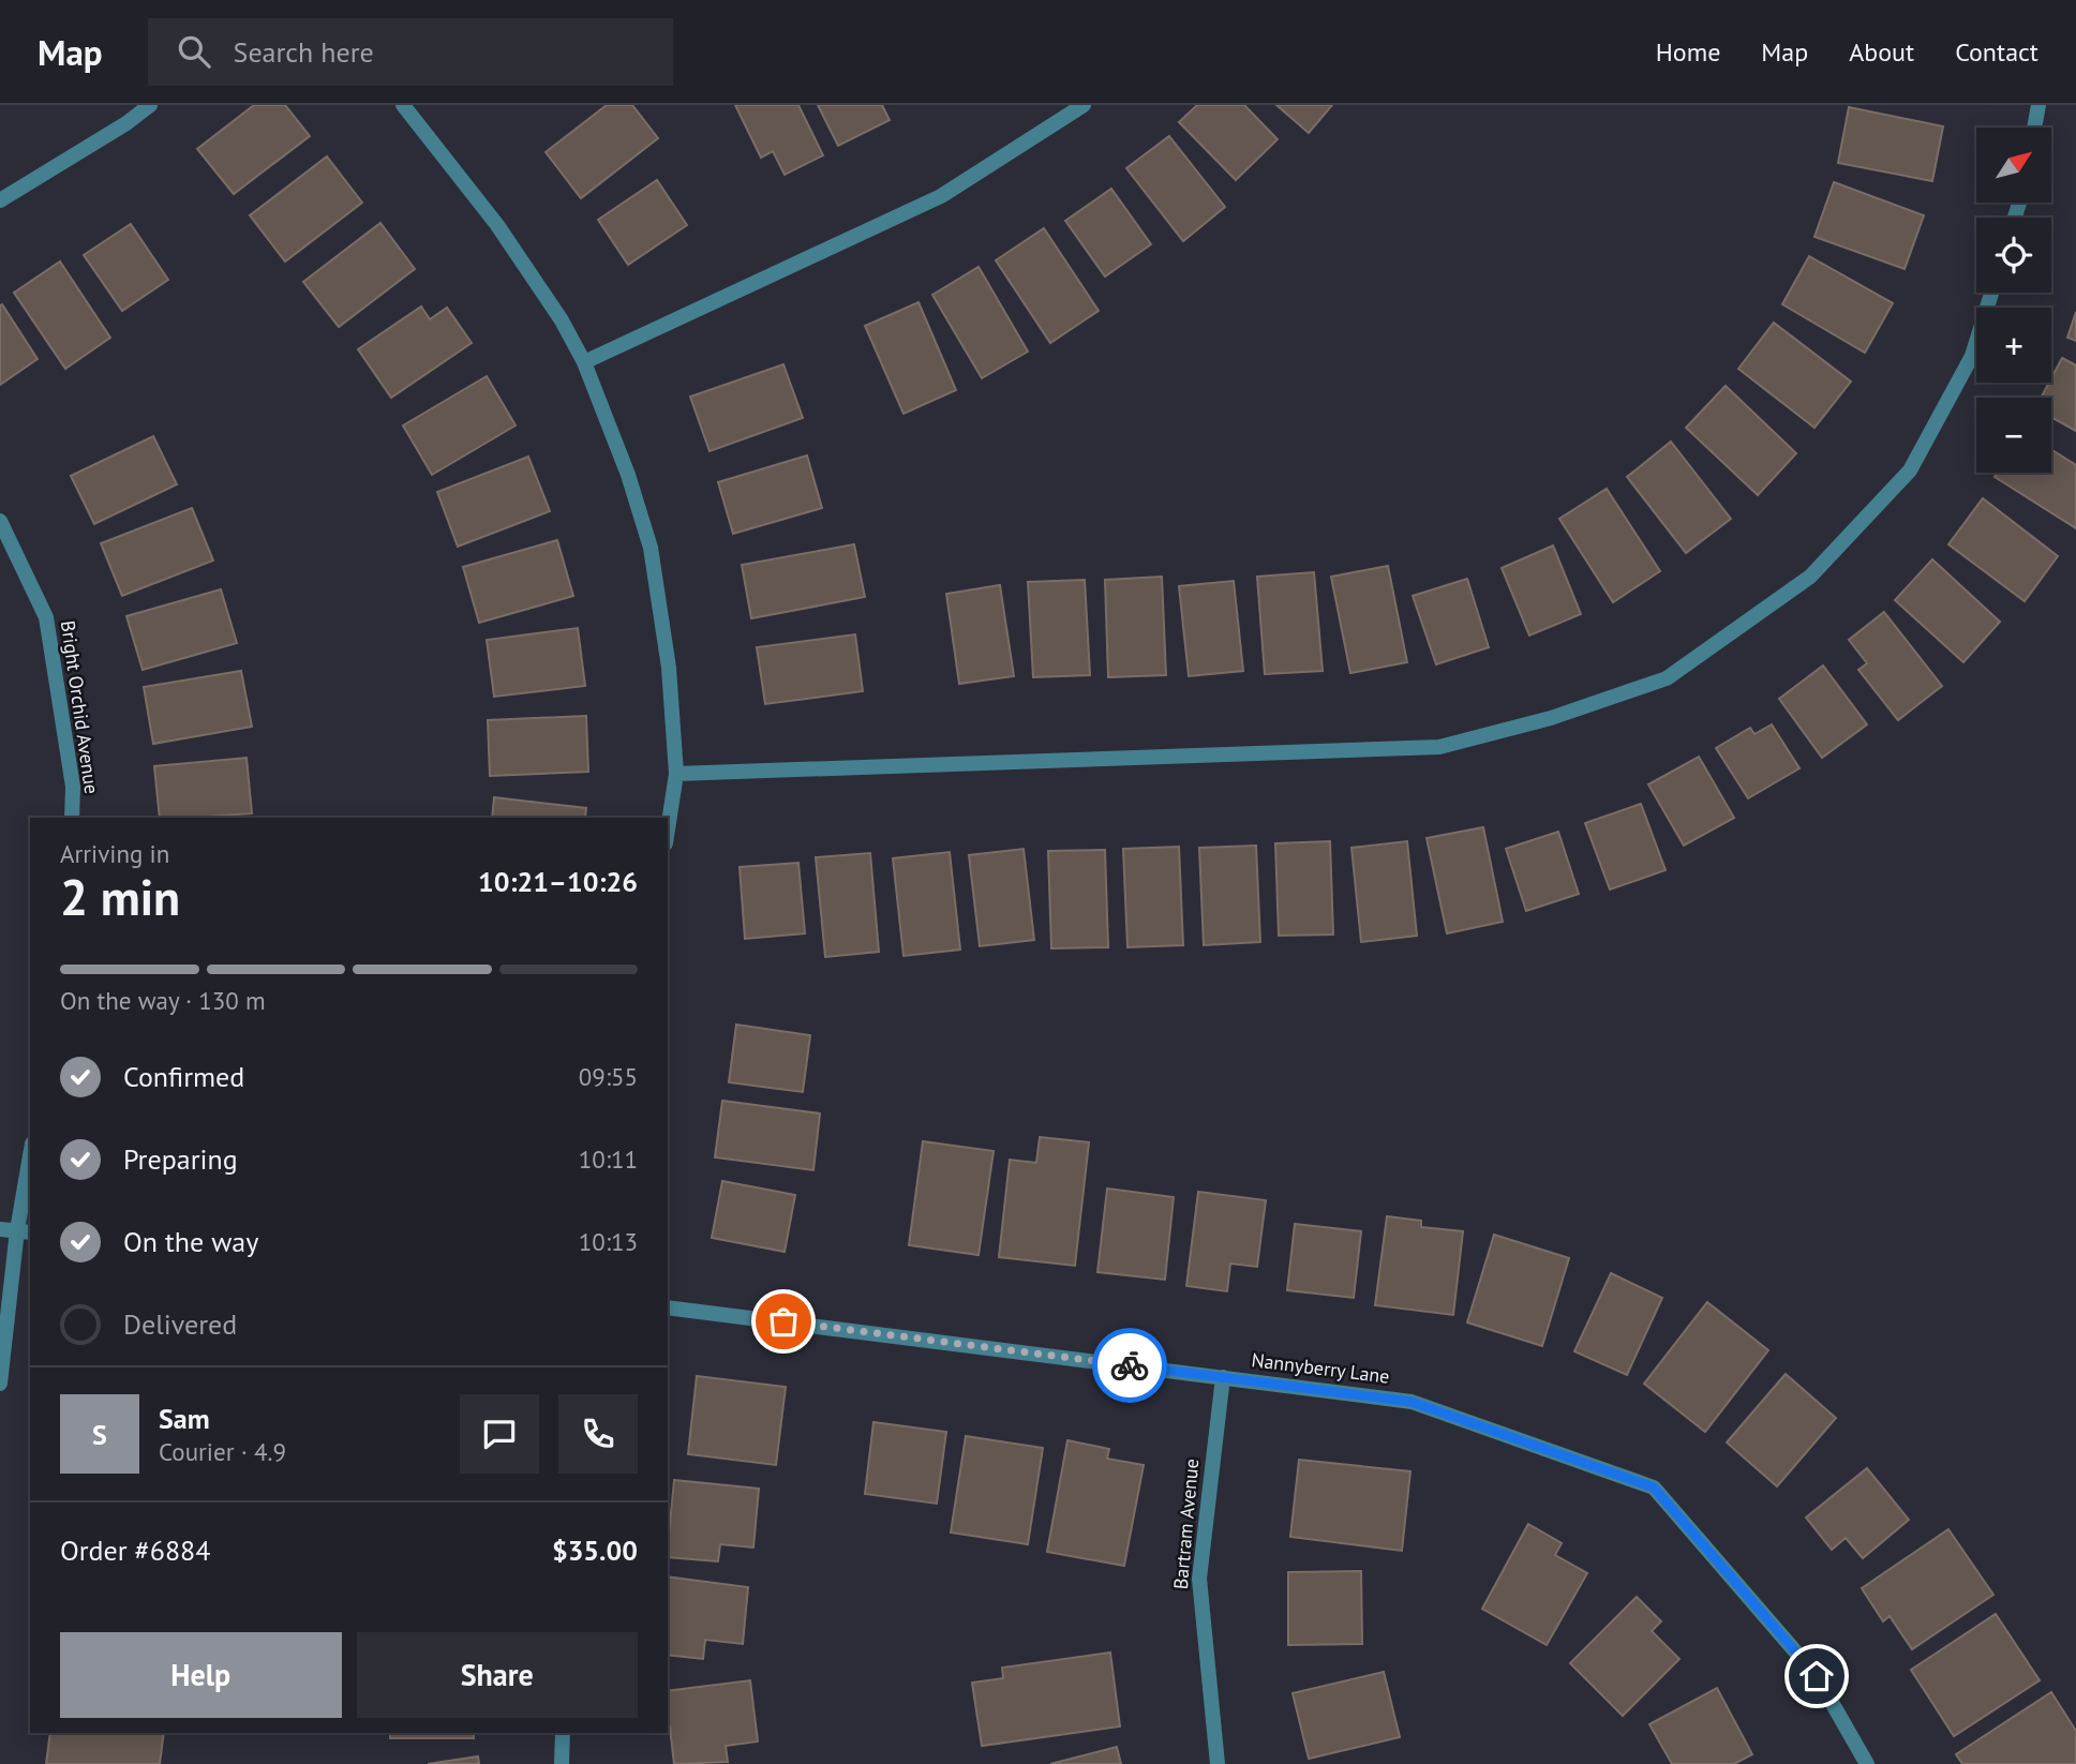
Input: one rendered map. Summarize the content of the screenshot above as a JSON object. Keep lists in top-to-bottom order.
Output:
{
  "streets": {
    "street": ["Bright Orchid Avenue", "Nannyberry Lane", "Bartram Avenue"]
  },
  "crossings": [
    ["Nannyberry Lane", "Bartram Avenue"]
  ],
  "north": "top right",
  "page": {
    "header": "Map",
    "search": "Search here",
    "nav": [
      "Home",
      "Map",
      "About",
      "Contact"
    ],
    "map_buttons": ["+", "−"],
    "heading": ["2 min", "Arriving in", "10:21–10:26"],
    "panel": [
      "Sam",
      "Courier · 4.9",
      "Order #6884",
      "$35.00"
    ],
    "bar": "On the way · 130 m",
    "list": [
      ["Confirmed", "09:55"],
      ["Preparing", "10:11"],
      ["On the way", "10:13"],
      "Delivered"
    ],
    "round": "S",
    "buttons": ["Help", "Share"]
  }
}
